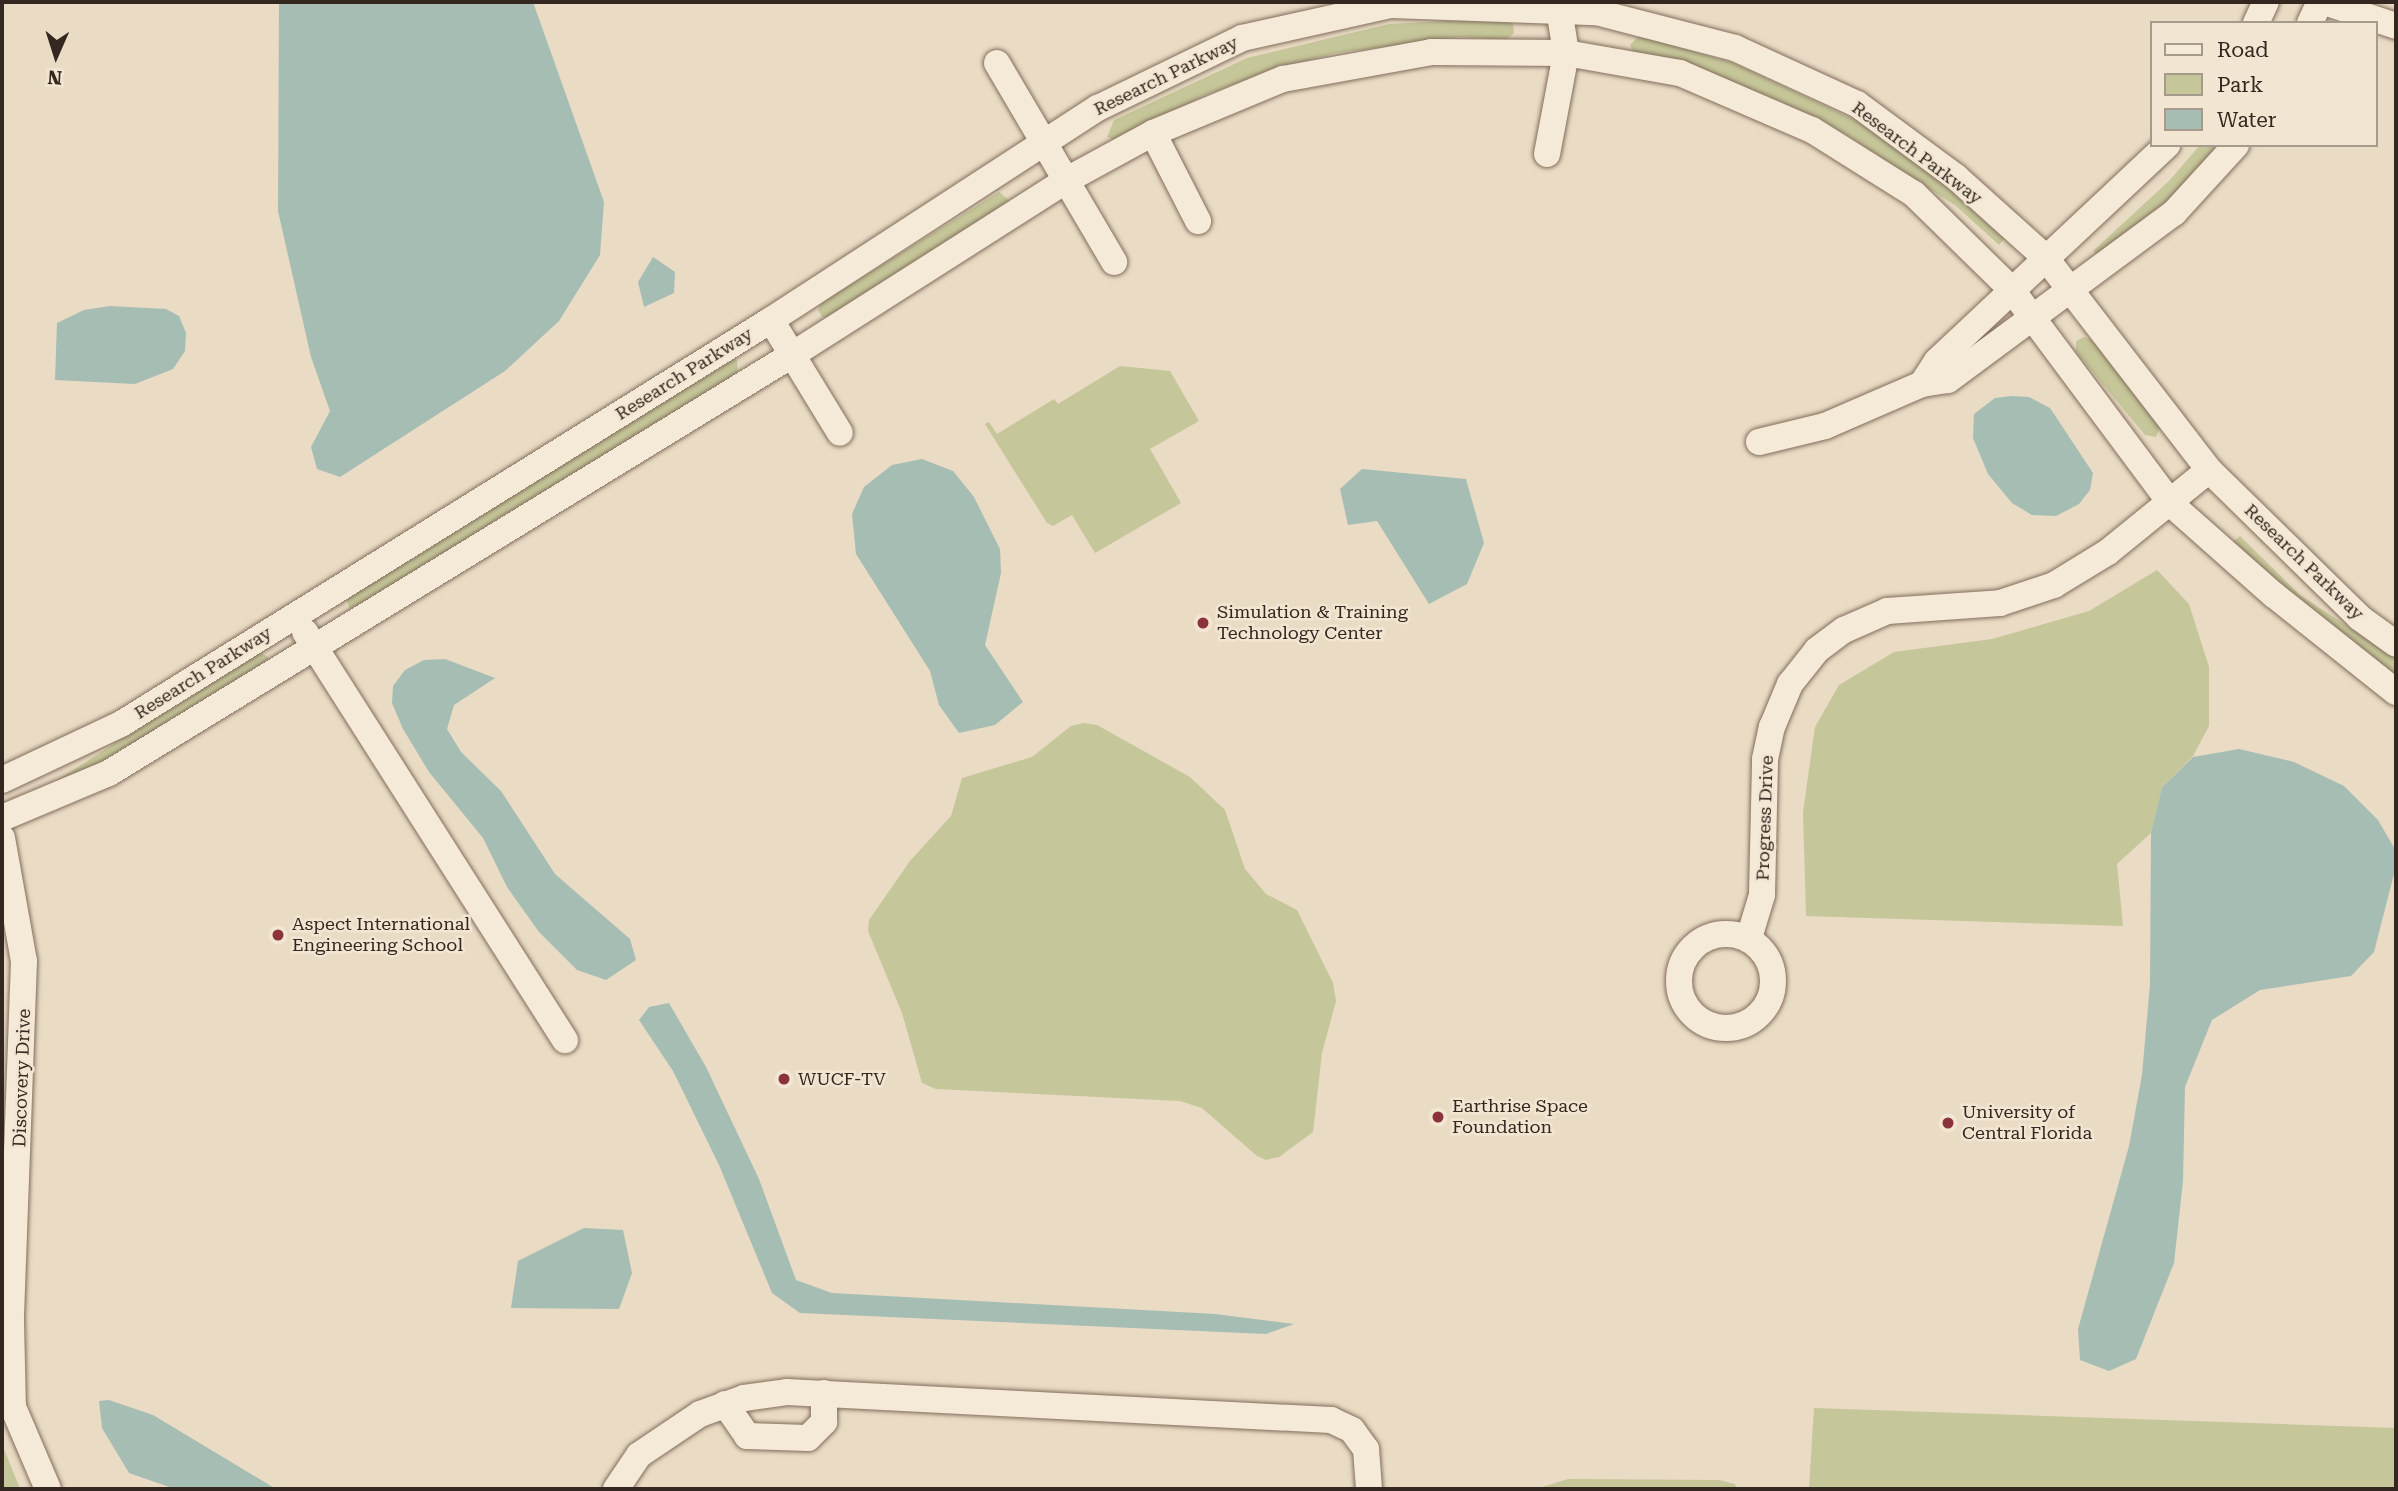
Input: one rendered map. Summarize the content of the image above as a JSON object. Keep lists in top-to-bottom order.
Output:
{
  "streets": {
    "street": ["Research Parkway", "Progress Drive", "Discovery Drive"]
  },
  "crossings": [
    ["Research Parkway", "Progress Drive"]
  ],
  "places": [
    "Simulation & Training Technology Center",
    "Aspect International Engineering School",
    "WUCF-TV",
    "Earthrise Space Foundation",
    "University of Central Florida"
  ],
  "legend": ["Road", "Park", "Water"],
  "north": "bottom"
}
